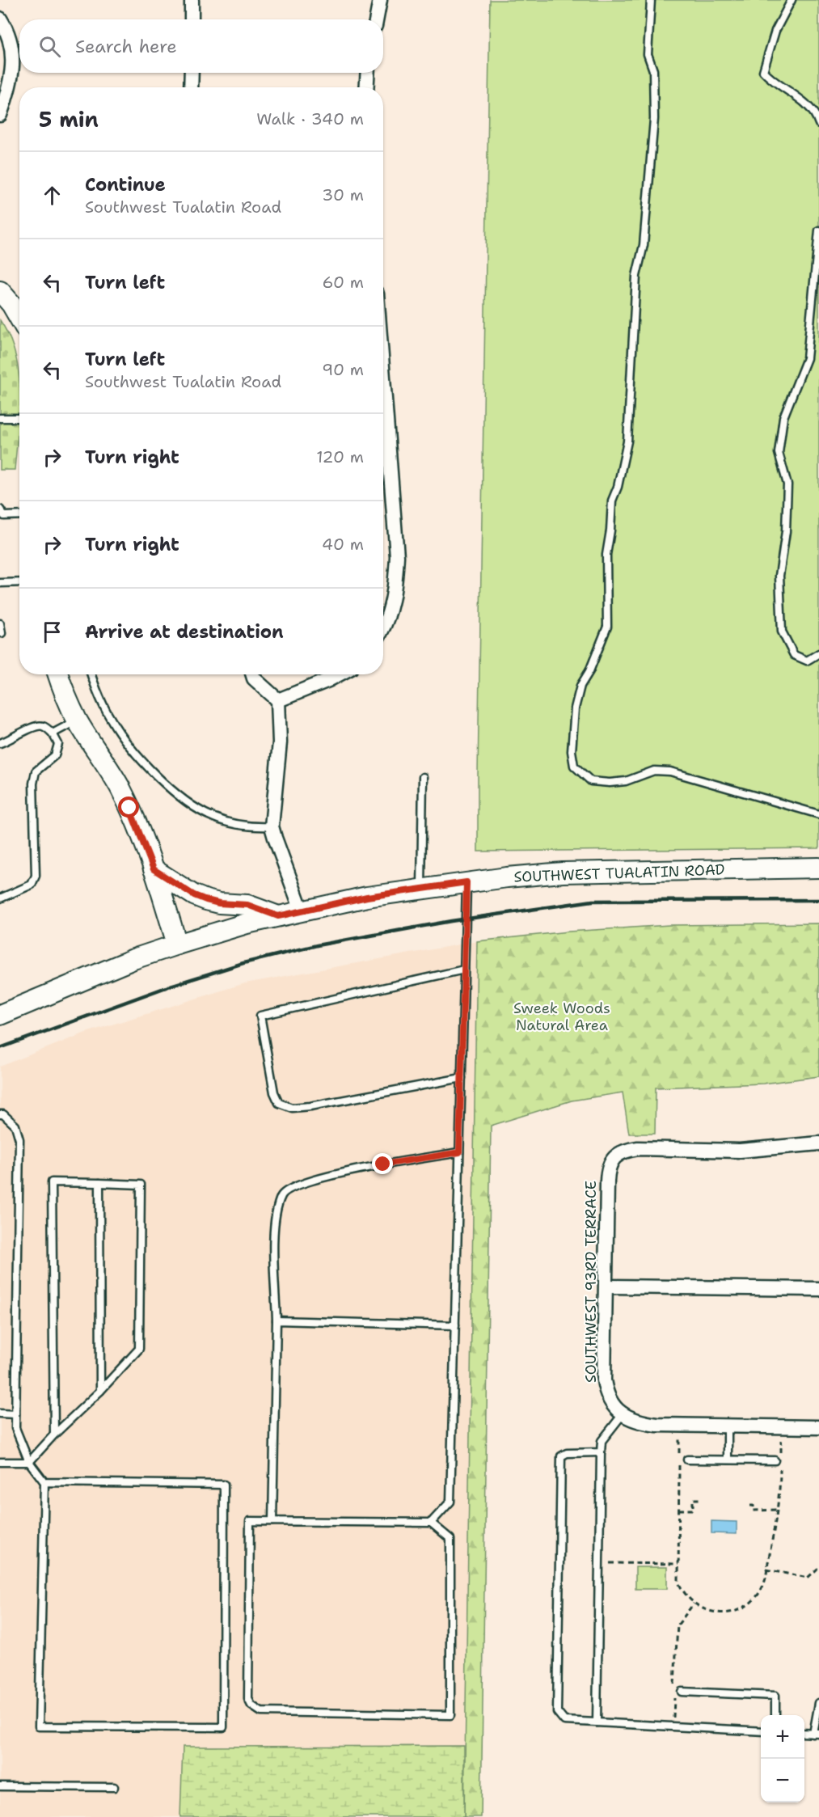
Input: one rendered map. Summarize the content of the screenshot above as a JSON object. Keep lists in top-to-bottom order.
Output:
{
  "streets": {
    "main road": ["SOUTHWEST TUALATIN ROAD"],
    "street": ["SOUTHWEST 93RD TERRACE"]
  },
  "parks": ["Sweek Woods Natural Area"],
  "page": {
    "search": "Search here",
    "heading": ["5 min", "Walk · 340 m"],
    "list": [
      ["Continue", "Southwest Tualatin Road", "30 m"],
      ["Turn left", "60 m"],
      ["Turn left", "Southwest Tualatin Road", "90 m"],
      ["Turn right", "120 m"],
      ["Turn right", "40 m"],
      "Arrive at destination"
    ],
    "map_buttons": ["+", "−"]
  }
}
